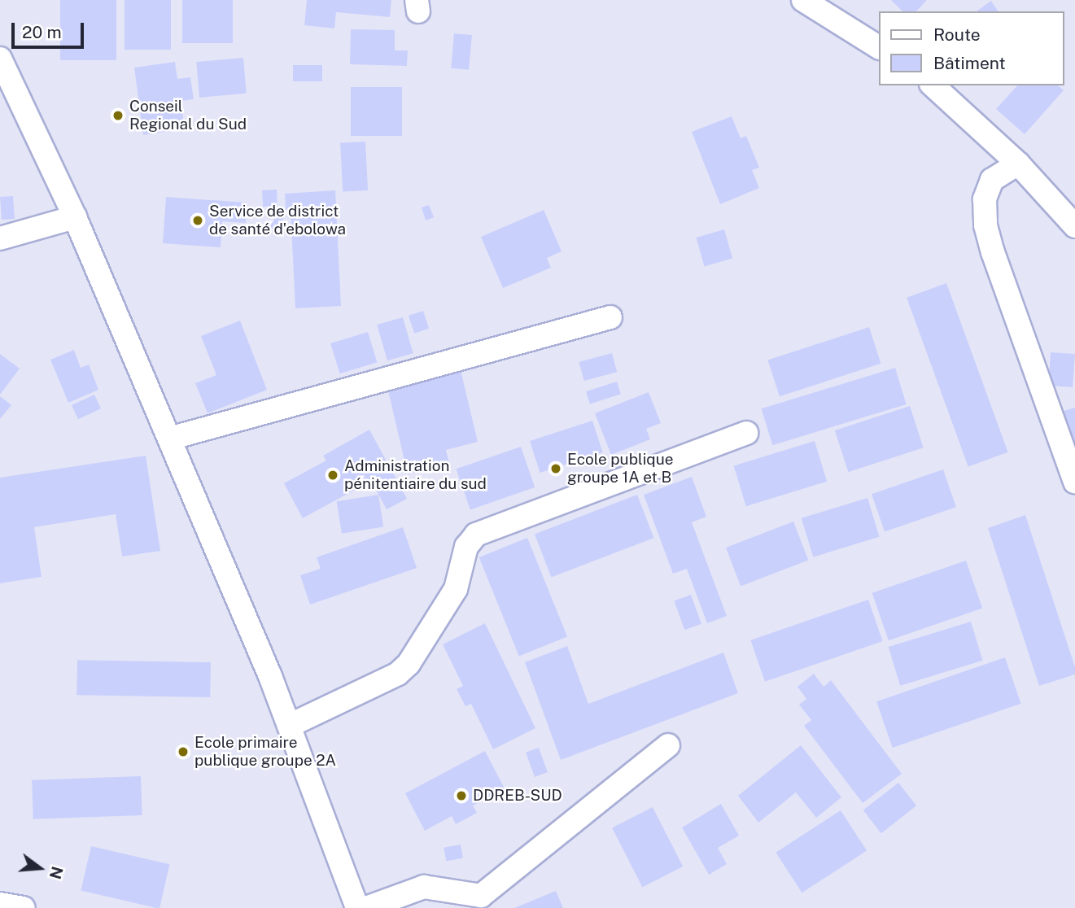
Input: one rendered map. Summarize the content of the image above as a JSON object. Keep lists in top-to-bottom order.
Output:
{
  "places": [
    "Conseil Regional du Sud",
    "Service de district de santé d'ebolowa",
    "Ecole publique groupe 1A et B",
    "Administration pénitentiaire du sud",
    "Ecole primaire publique groupe 2A",
    "DDREB-SUD"
  ],
  "legend": ["Route", "Bâtiment"],
  "scale_bar": "20 m",
  "north": "right"
}
